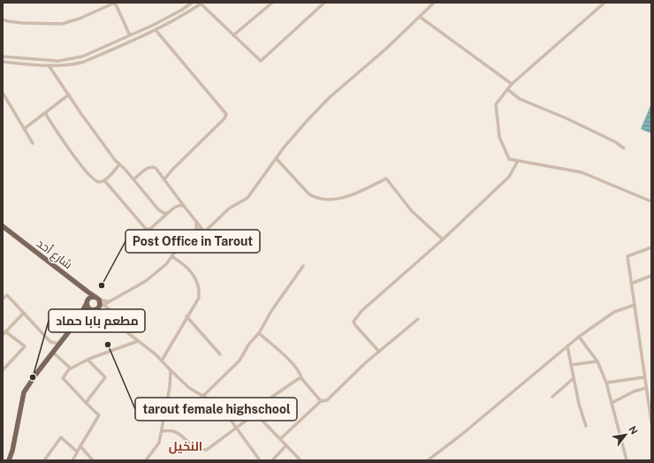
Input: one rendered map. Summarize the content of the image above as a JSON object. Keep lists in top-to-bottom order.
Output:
{
  "streets": {
    "main road": ["شارع أحد"]
  },
  "districts": ["النخيل"],
  "places": ["Post Office in Tarout", "tarout female highschool", "مطعم بابا حماد"],
  "north": "top right"
}
